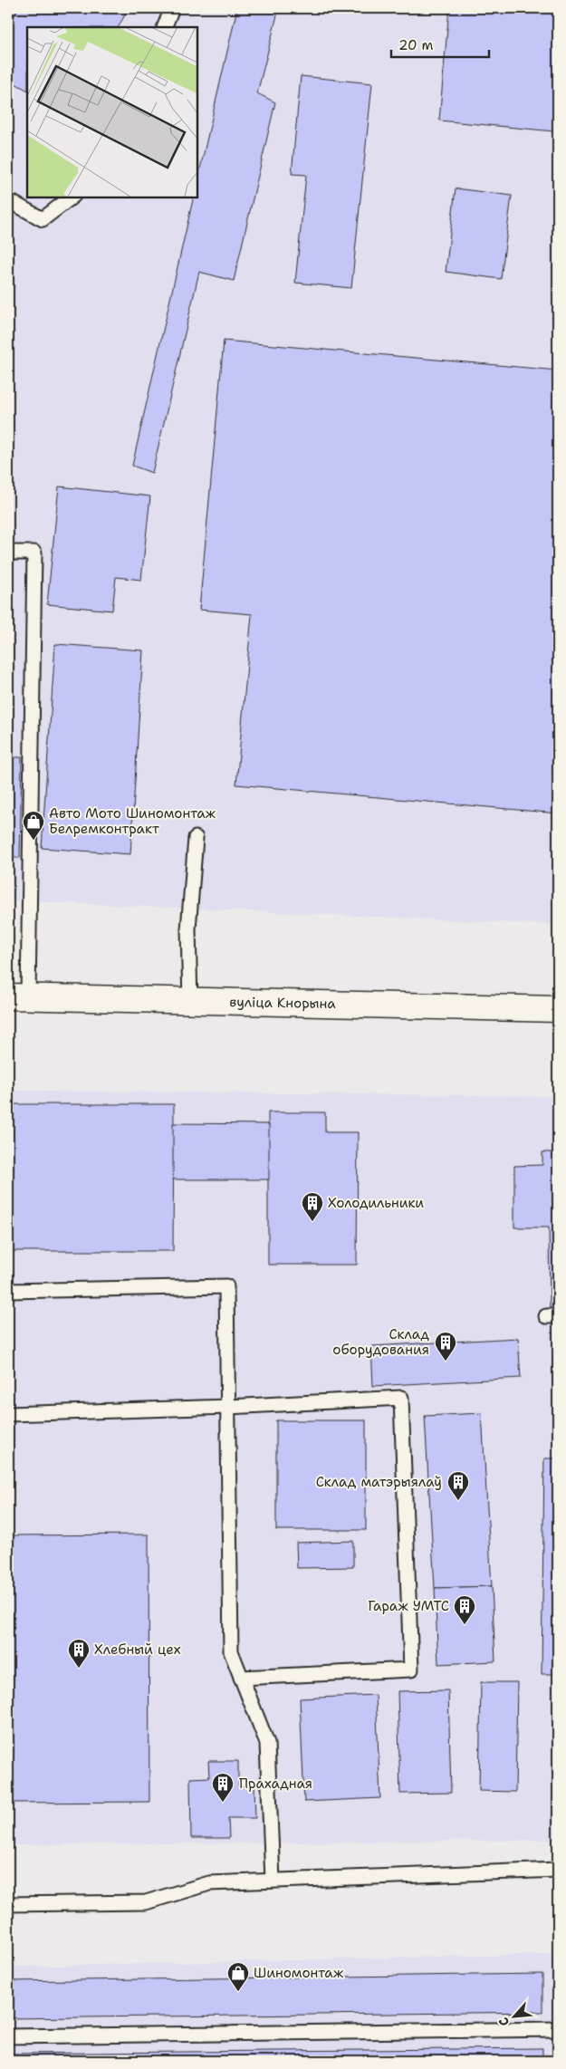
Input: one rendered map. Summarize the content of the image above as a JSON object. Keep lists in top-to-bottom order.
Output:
{
  "streets": {
    "main road": ["вуліца Кнорына"]
  },
  "places": {
    "shop": ["Авто Мото Шиномонтаж Белремконтракт", "Шиномонтаж"],
    "building": [
      "Холодильники",
      "Склад оборудования",
      "Склад матэрыялаў",
      "Гараж УМТС",
      "Хлебный цех",
      "Прахадная"
    ]
  },
  "scale_bar": "20 m",
  "north": "bottom left"
}
